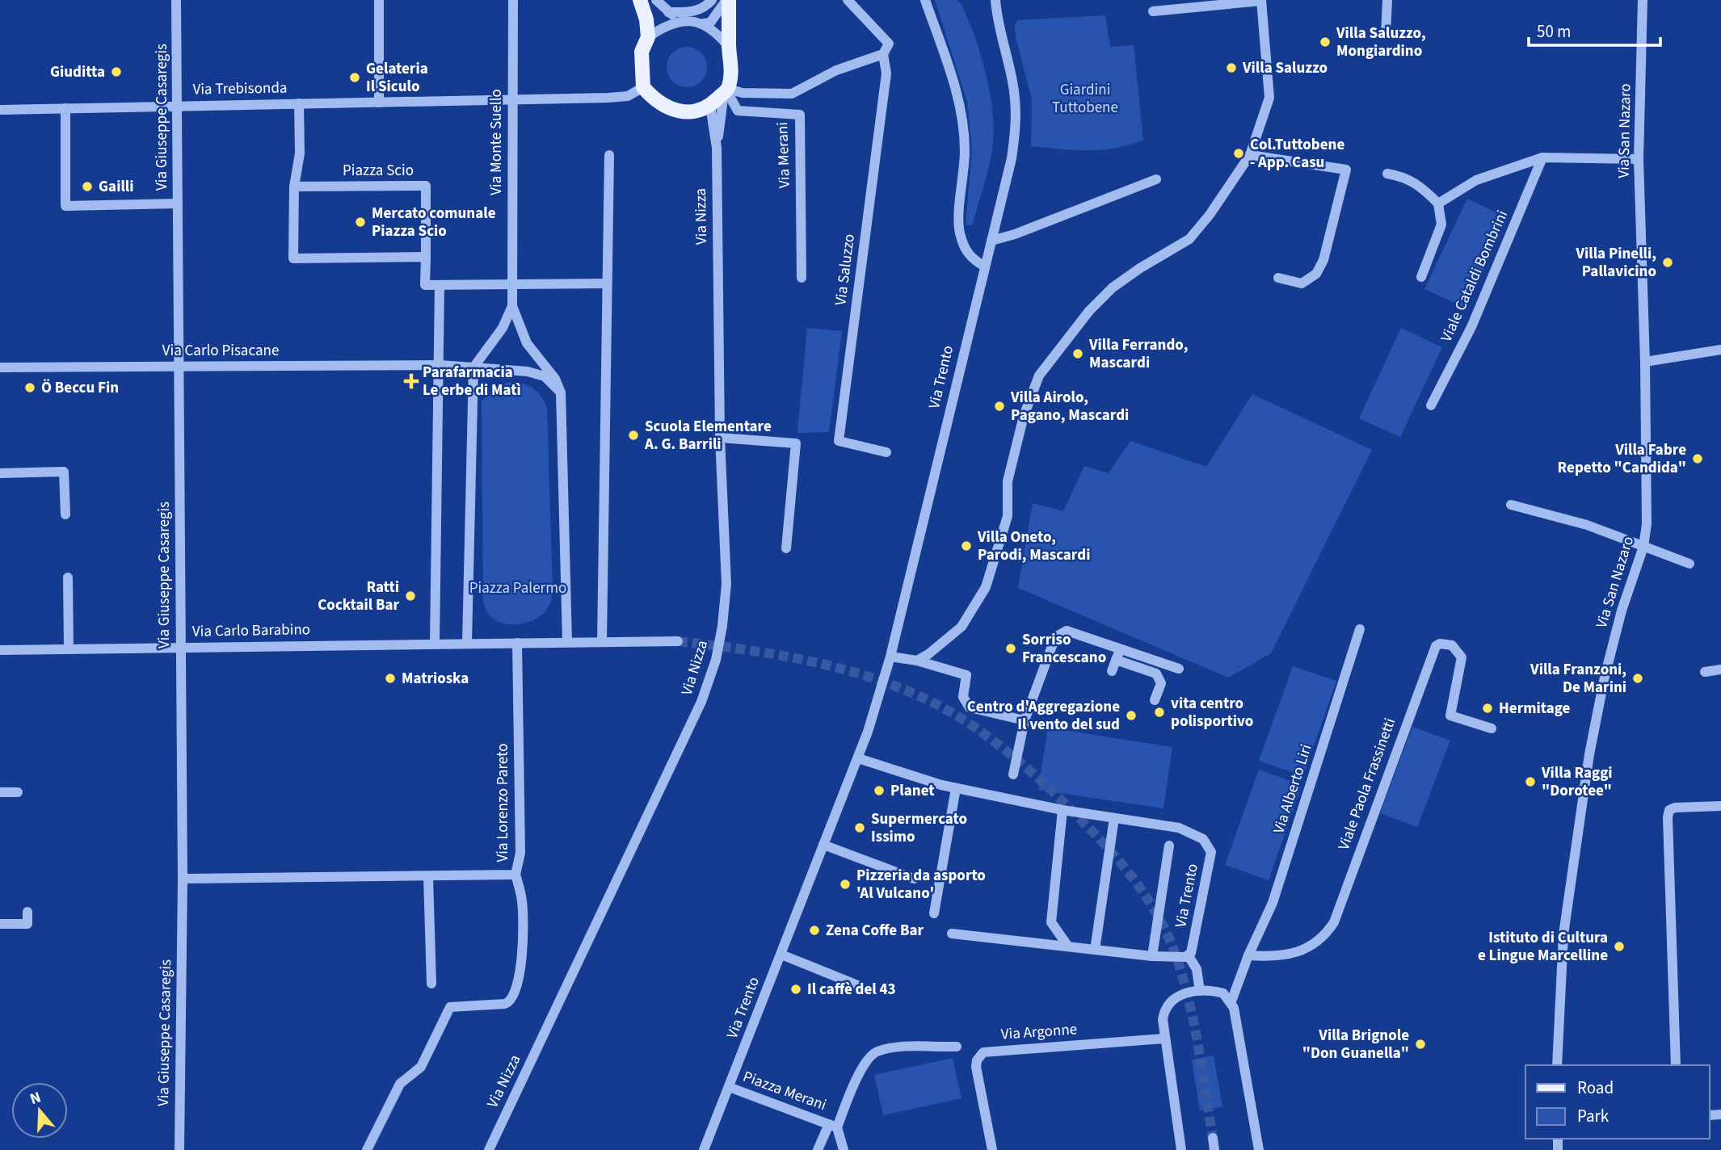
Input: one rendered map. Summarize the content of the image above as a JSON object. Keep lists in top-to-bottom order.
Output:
{
  "streets": {
    "street": [
      "Via Trebisonda",
      "Via Giuseppe Casaregis",
      "Via San Nazaro",
      "Via Monte Suello",
      "Via Merani",
      "Piazza Scio",
      "Via Nizza",
      "Via Saluzzo",
      "Viale Cataldi Bombrini",
      "Via Carlo Pisacane",
      "Via Trento",
      "Via Carlo Barabino",
      "Viale Paola Frassinetti",
      "Via Alberto Liri",
      "Via Lorenzo Pareto",
      "Via Argonne",
      "Piazza Merani"
    ]
  },
  "crossings": [
    ["Via Trebisonda", "Via Giuseppe Casaregis"],
    ["Via Trebisonda", "Via Monte Suello"],
    ["Via Trebisonda", "Via Merani"],
    ["Via Trebisonda", "Via Nizza"],
    ["Via Giuseppe Casaregis", "Via Carlo Pisacane"],
    ["Via Giuseppe Casaregis", "Via Carlo Barabino"],
    ["Via Giuseppe Casaregis", "Via Lorenzo Pareto"],
    ["Via Merani", "Via Nizza"],
    ["Via Trento", "Piazza Merani"],
    ["Viale Paola Frassinetti", "Via Alberto Liri"]
  ],
  "parks": ["Giardini Tuttobene", "Piazza Palermo"],
  "places": {
    "other": [
      "Villa Saluzzo, Mongiardino",
      "Villa Saluzzo",
      "Giuditta",
      "Gelateria Il Siculo",
      "Col.Tuttobene - App. Casu",
      "Gailli",
      "Mercato comunale Piazza Scio",
      "Villa Pinelli, Pallavicino",
      "Villa Ferrando, Mascardi",
      "Ö Beccu Fin",
      "Villa Airolo, Pagano, Mascardi",
      "Scuola Elementare A. G. Barrili",
      "Villa Fabre Repetto \"Candida\"",
      "Villa Oneto, Parodi, Mascardi",
      "Ratti Cocktail Bar",
      "Sorriso Francescano",
      "Matrioska",
      "Villa Franzoni, De Marini",
      "Hermitage",
      "vita centro polisportivo",
      "Centro d'Aggregazione Il vento del sud",
      "Villa Raggi \"Dorotee\"",
      "Planet",
      "Supermercato Issimo",
      "Pizzeria da asporto 'Al Vulcano'",
      "Zena Coffe Bar",
      "Istituto di Cultura e Lingue Marcelline",
      "Il caffè del 43",
      "Villa Brignole \"Don Guanella\""
    ],
    "health": ["Parafarmacia Le erbe di Matì"]
  },
  "legend": ["Road", "Park"],
  "scale_bar": "50 m",
  "north": "top"
}
